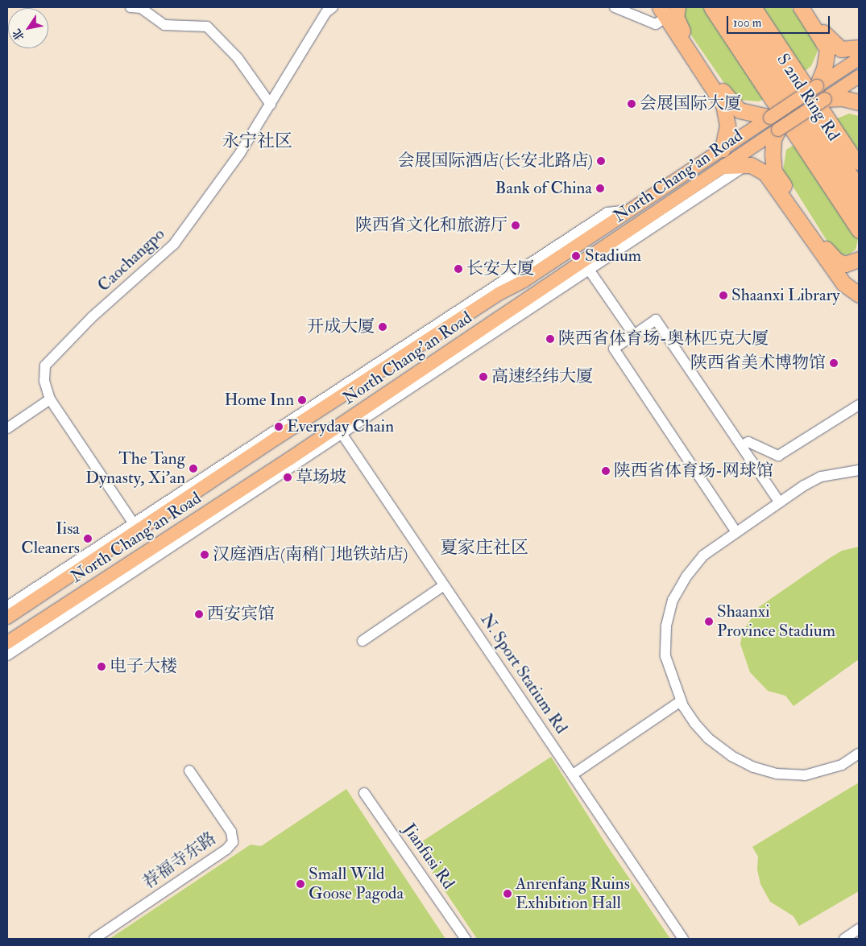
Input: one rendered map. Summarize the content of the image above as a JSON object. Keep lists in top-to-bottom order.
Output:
{
  "streets": {
    "highway": ["S 2nd Ring Rd"],
    "main road": ["North Chang'an Road"],
    "street": [
      "Caochangpo",
      "N. Sport Statium Rd",
      "Jianfusi Rd",
      "荐福寺东路"
    ]
  },
  "crossings": [
    ["North Chang'an Road", "Caochangpo"],
    ["North Chang'an Road", "N. Sport Statium Rd"]
  ],
  "districts": ["永宁社区", "夏家庄社区"],
  "places": [
    "会展国际大厦",
    "会展国际酒店(长安北路店)",
    "Bank of China",
    "陕西省文化和旅游厅",
    "Stadium",
    "长安大厦",
    "Shaanxi Library",
    "开成大厦",
    "陕西省体育场-奥林匹克大厦",
    "陕西省美术博物馆",
    "高速经纬大厦",
    "Home Inn",
    "Everyday Chain",
    "The Tang Dynasty, Xi'an",
    "陕西省体育场-网球馆",
    "草场坡",
    "Iisa Cleaners",
    "汉庭酒店(南稍门地铁站店)",
    "西安宾馆",
    "Shaanxi Province Stadium",
    "电子大楼",
    "Small Wild Goose Pagoda",
    "Anrenfang Ruins Exhibition Hall"
  ],
  "scale_bar": "100 m",
  "north": "bottom left"
}
